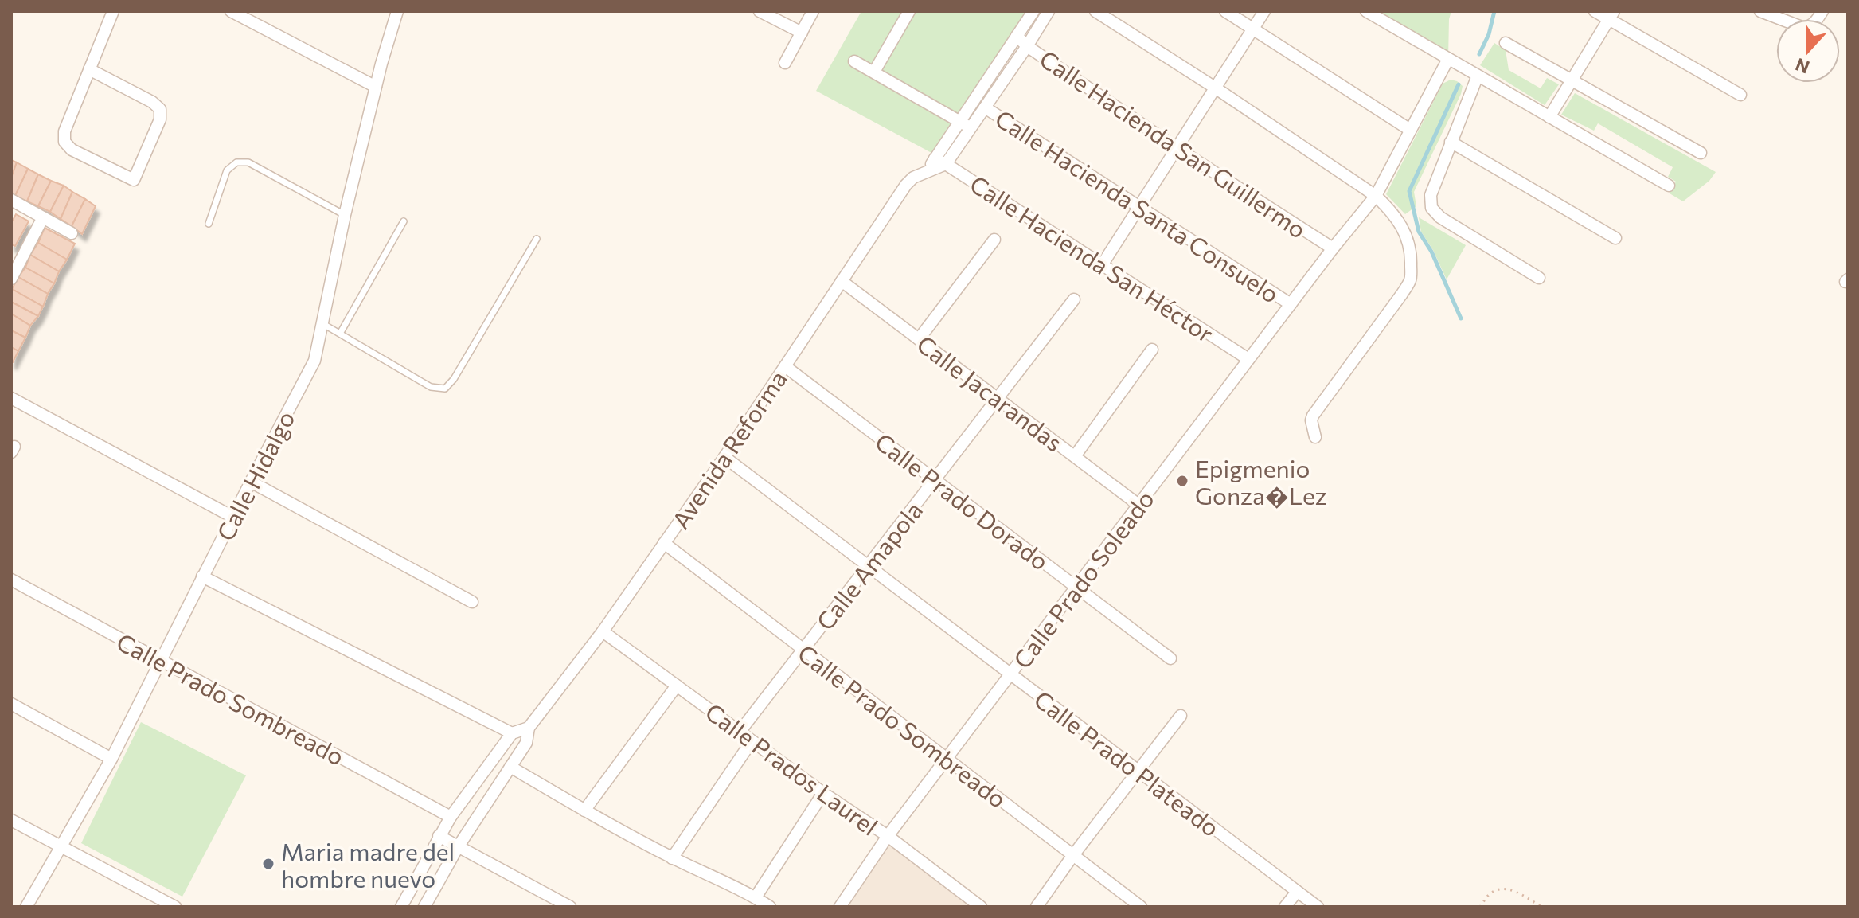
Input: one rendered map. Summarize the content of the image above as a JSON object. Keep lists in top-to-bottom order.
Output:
{
  "streets": {
    "street": [
      "Calle Hacienda San Guillermo",
      "Calle Hacienda Santa Consuelo",
      "Calle Hacienda San Héctor",
      "Calle Jacarandas",
      "Avenida Reforma",
      "Calle Hidalgo",
      "Calle Prado Dorado",
      "Calle Amapola",
      "Calle Prado Soleado",
      "Calle Prado Sombreado",
      "Calle Prado Plateado",
      "Calle Prados Laurel"
    ]
  },
  "crossings": [
    ["Calle Hacienda San Guillermo", "Avenida Reforma"],
    ["Calle Hacienda San Guillermo", "Calle Prado Soleado"],
    ["Calle Hacienda Santa Consuelo", "Avenida Reforma"],
    ["Calle Hacienda Santa Consuelo", "Calle Prado Soleado"],
    ["Calle Hacienda San Héctor", "Avenida Reforma"],
    ["Calle Hacienda San Héctor", "Calle Prado Soleado"],
    ["Calle Jacarandas", "Avenida Reforma"],
    ["Calle Jacarandas", "Calle Amapola"],
    ["Calle Jacarandas", "Calle Prado Soleado"],
    ["Avenida Reforma", "Calle Prado Dorado"],
    ["Avenida Reforma", "Calle Prado Sombreado"],
    ["Avenida Reforma", "Calle Prado Plateado"],
    ["Avenida Reforma", "Calle Prados Laurel"],
    ["Calle Hidalgo", "Calle Prado Sombreado"],
    ["Calle Prado Dorado", "Calle Amapola"],
    ["Calle Prado Dorado", "Calle Prado Soleado"],
    ["Calle Amapola", "Calle Prado Sombreado"],
    ["Calle Amapola", "Calle Prado Plateado"],
    ["Calle Amapola", "Calle Prados Laurel"],
    ["Calle Prado Soleado", "Calle Prado Sombreado"],
    ["Calle Prado Soleado", "Calle Prado Plateado"],
    ["Calle Prado Soleado", "Calle Prados Laurel"]
  ],
  "places": ["Epigmenio Gonza�Lez", "Maria madre del hombre nuevo"],
  "north": "bottom"
}
